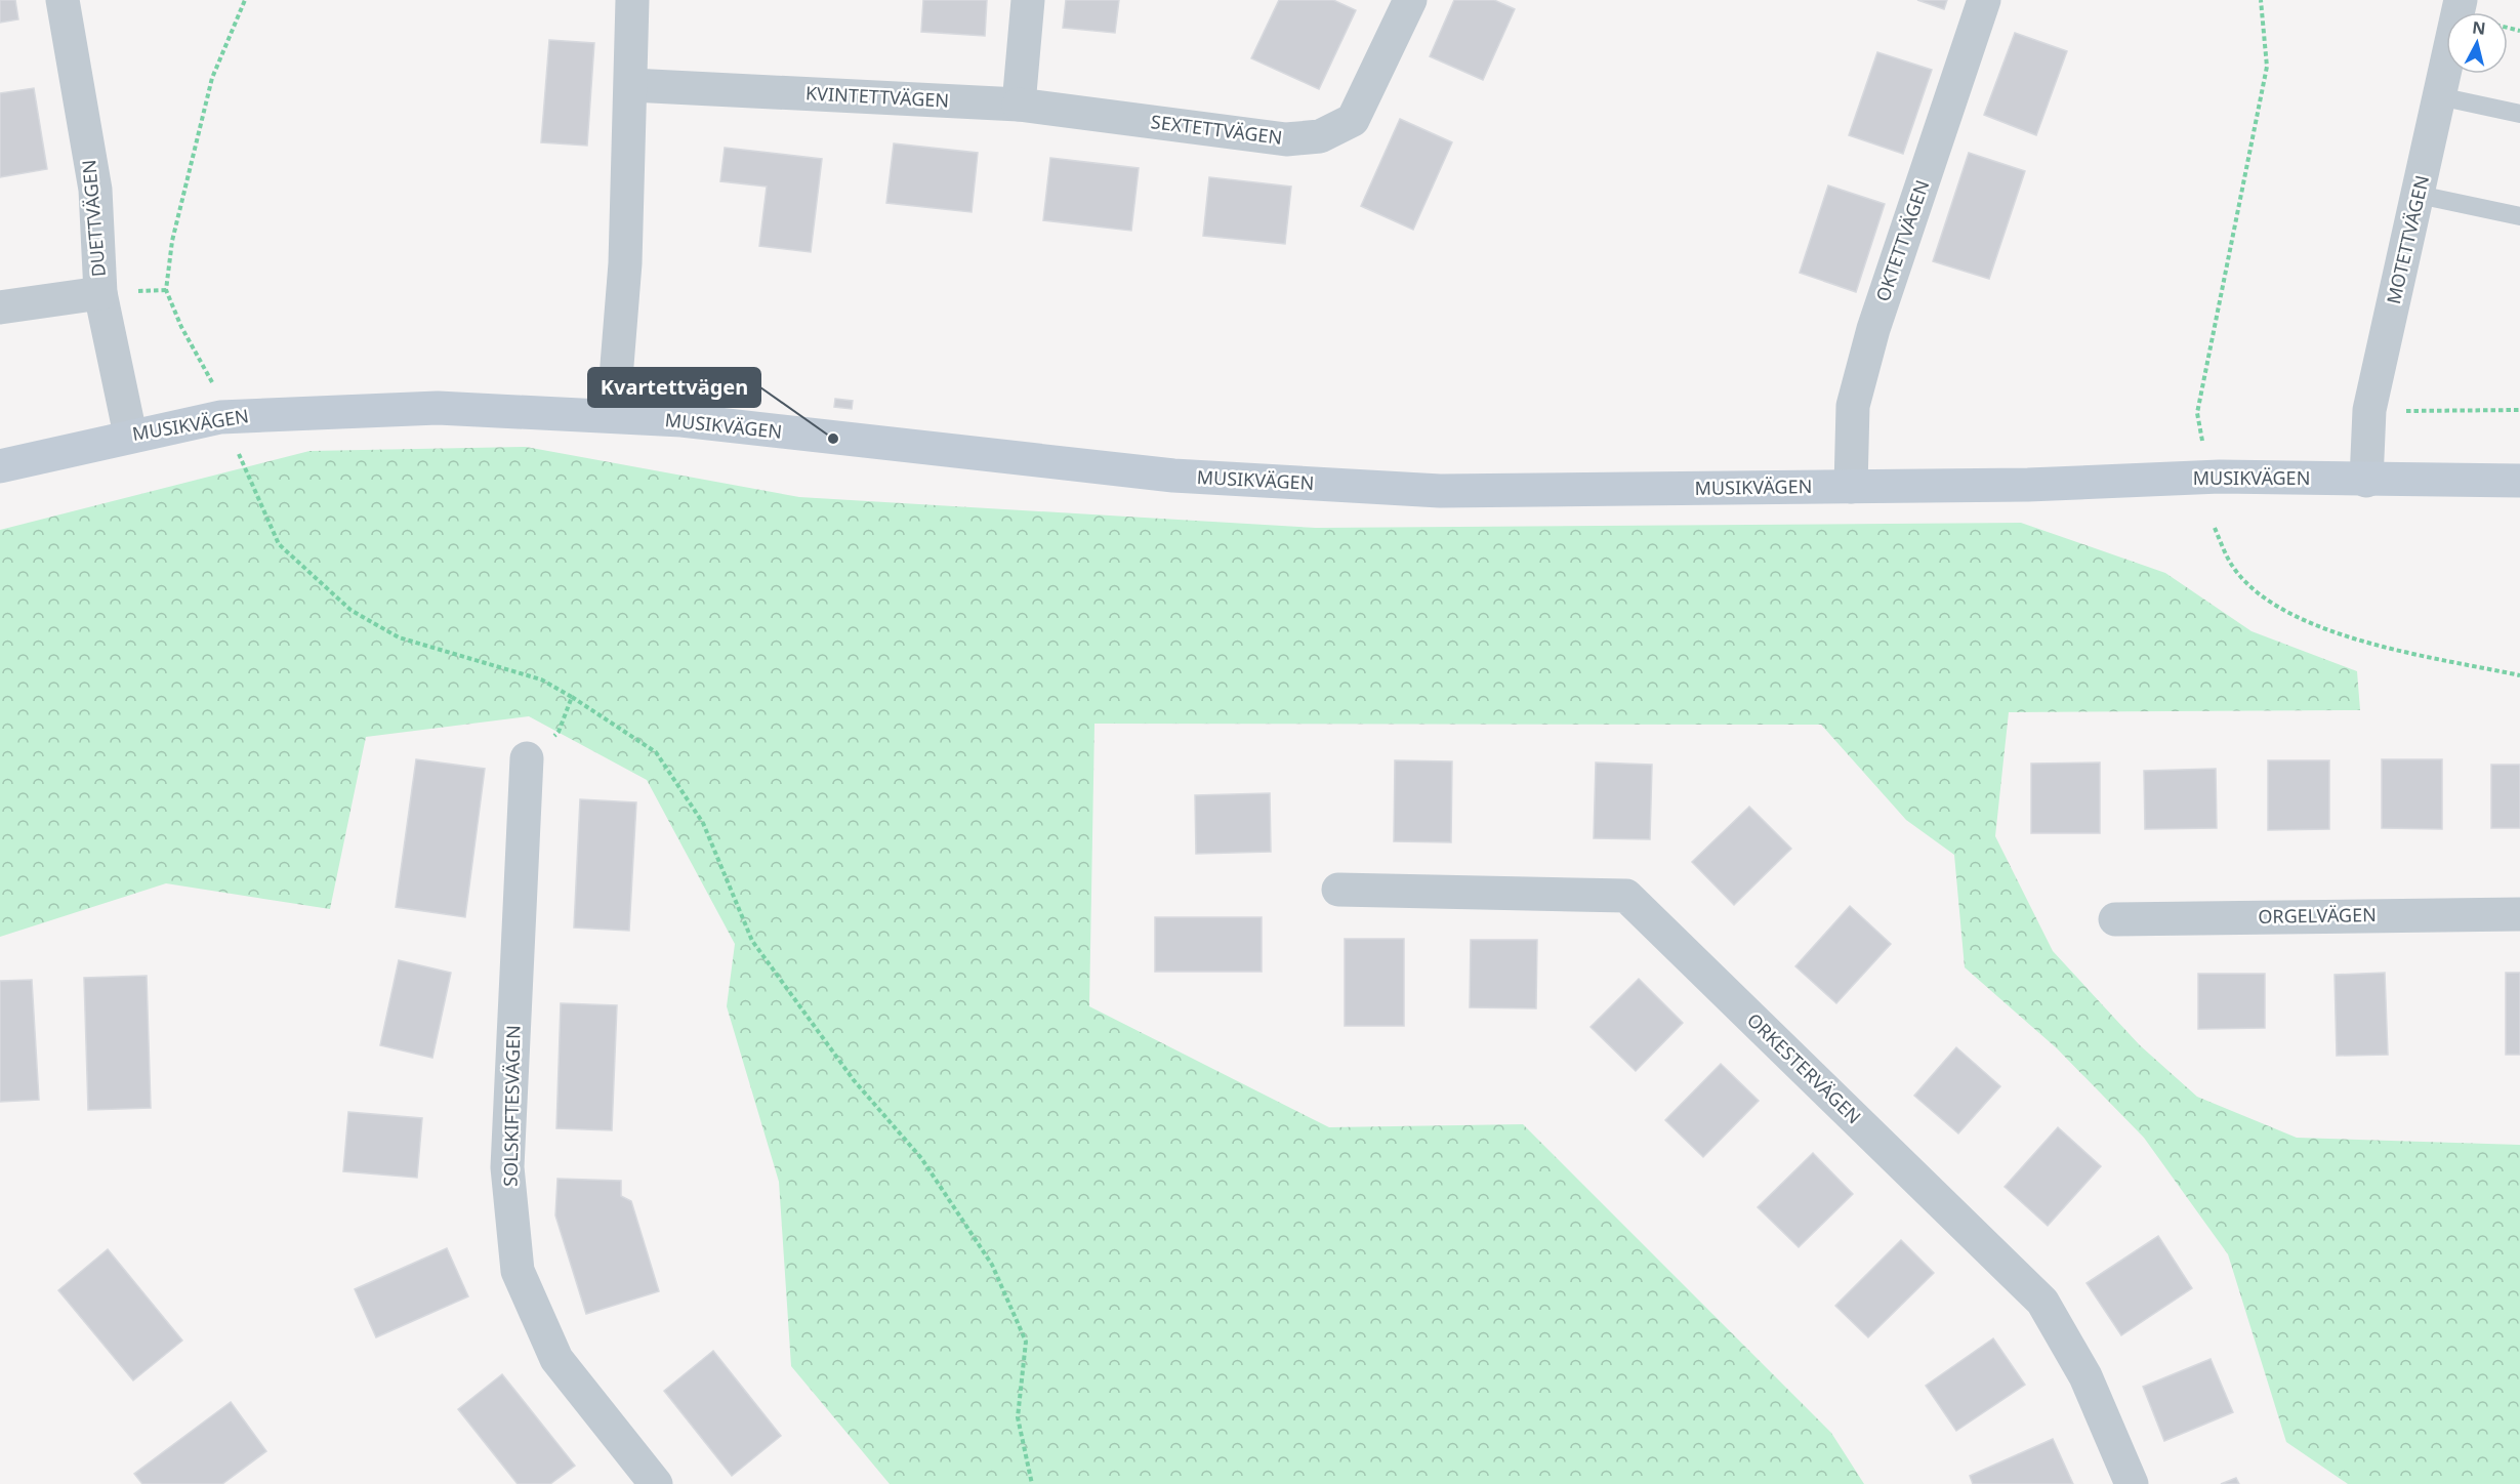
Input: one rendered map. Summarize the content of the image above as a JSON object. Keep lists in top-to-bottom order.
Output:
{
  "streets": {
    "street": [
      "KVINTETTVÄGEN",
      "SEXTETTVÄGEN",
      "DUETTVÄGEN",
      "MOTETTVÄGEN",
      "OKTETTVÄGEN",
      "MUSIKVÄGEN",
      "ORGELVÄGEN",
      "ORKESTERVÄGEN",
      "SOLSKIFTESVÄGEN"
    ]
  },
  "crossings": [
    ["KVINTETTVÄGEN", "SEXTETTVÄGEN"],
    ["DUETTVÄGEN", "MUSIKVÄGEN"],
    ["MOTETTVÄGEN", "MUSIKVÄGEN"],
    ["OKTETTVÄGEN", "MUSIKVÄGEN"]
  ],
  "places": ["Kvartettvägen"],
  "north": "top"
}
